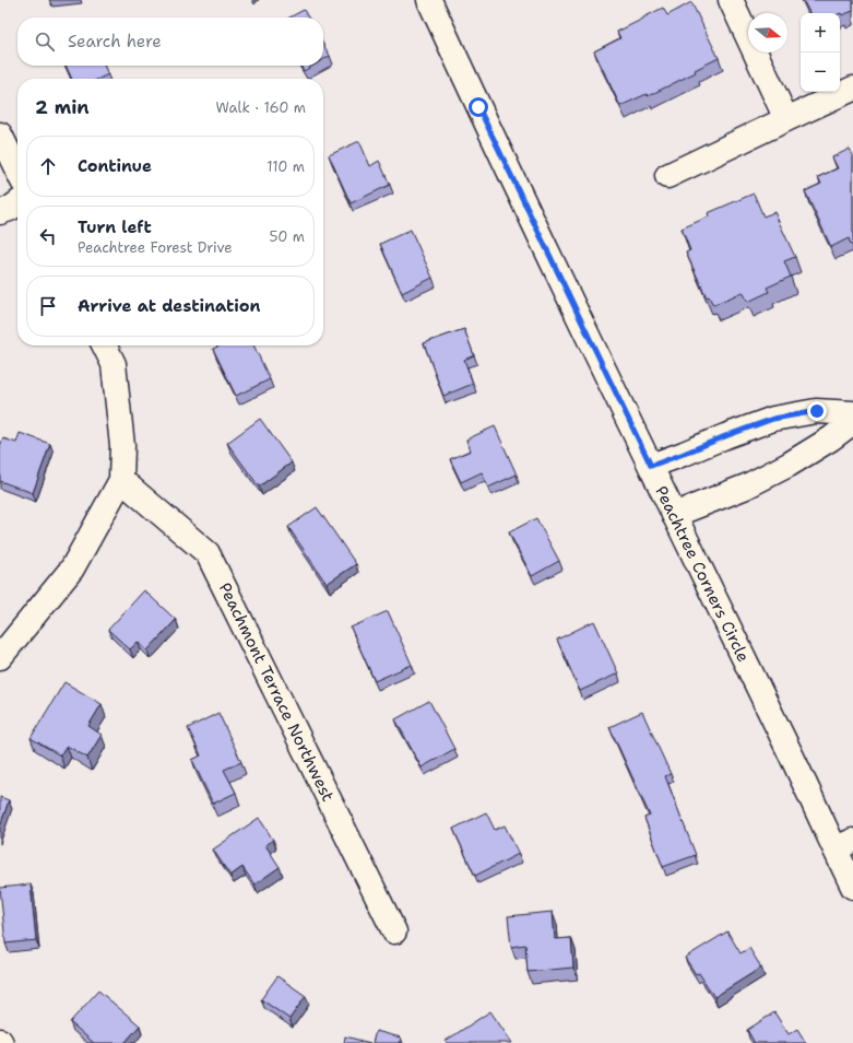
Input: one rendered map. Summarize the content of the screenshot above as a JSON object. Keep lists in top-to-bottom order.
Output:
{
  "streets": {
    "street": ["Peachtree Corners Circle", "Peachmont Terrace Northwest"]
  },
  "north": "right",
  "page": {
    "map_buttons": ["+", "−"],
    "search": "Search here",
    "heading": ["2 min", "Walk · 160 m"],
    "list": [
      ["Continue", "110 m"],
      ["Turn left", "Peachtree Forest Drive", "50 m"],
      "Arrive at destination"
    ]
  }
}
